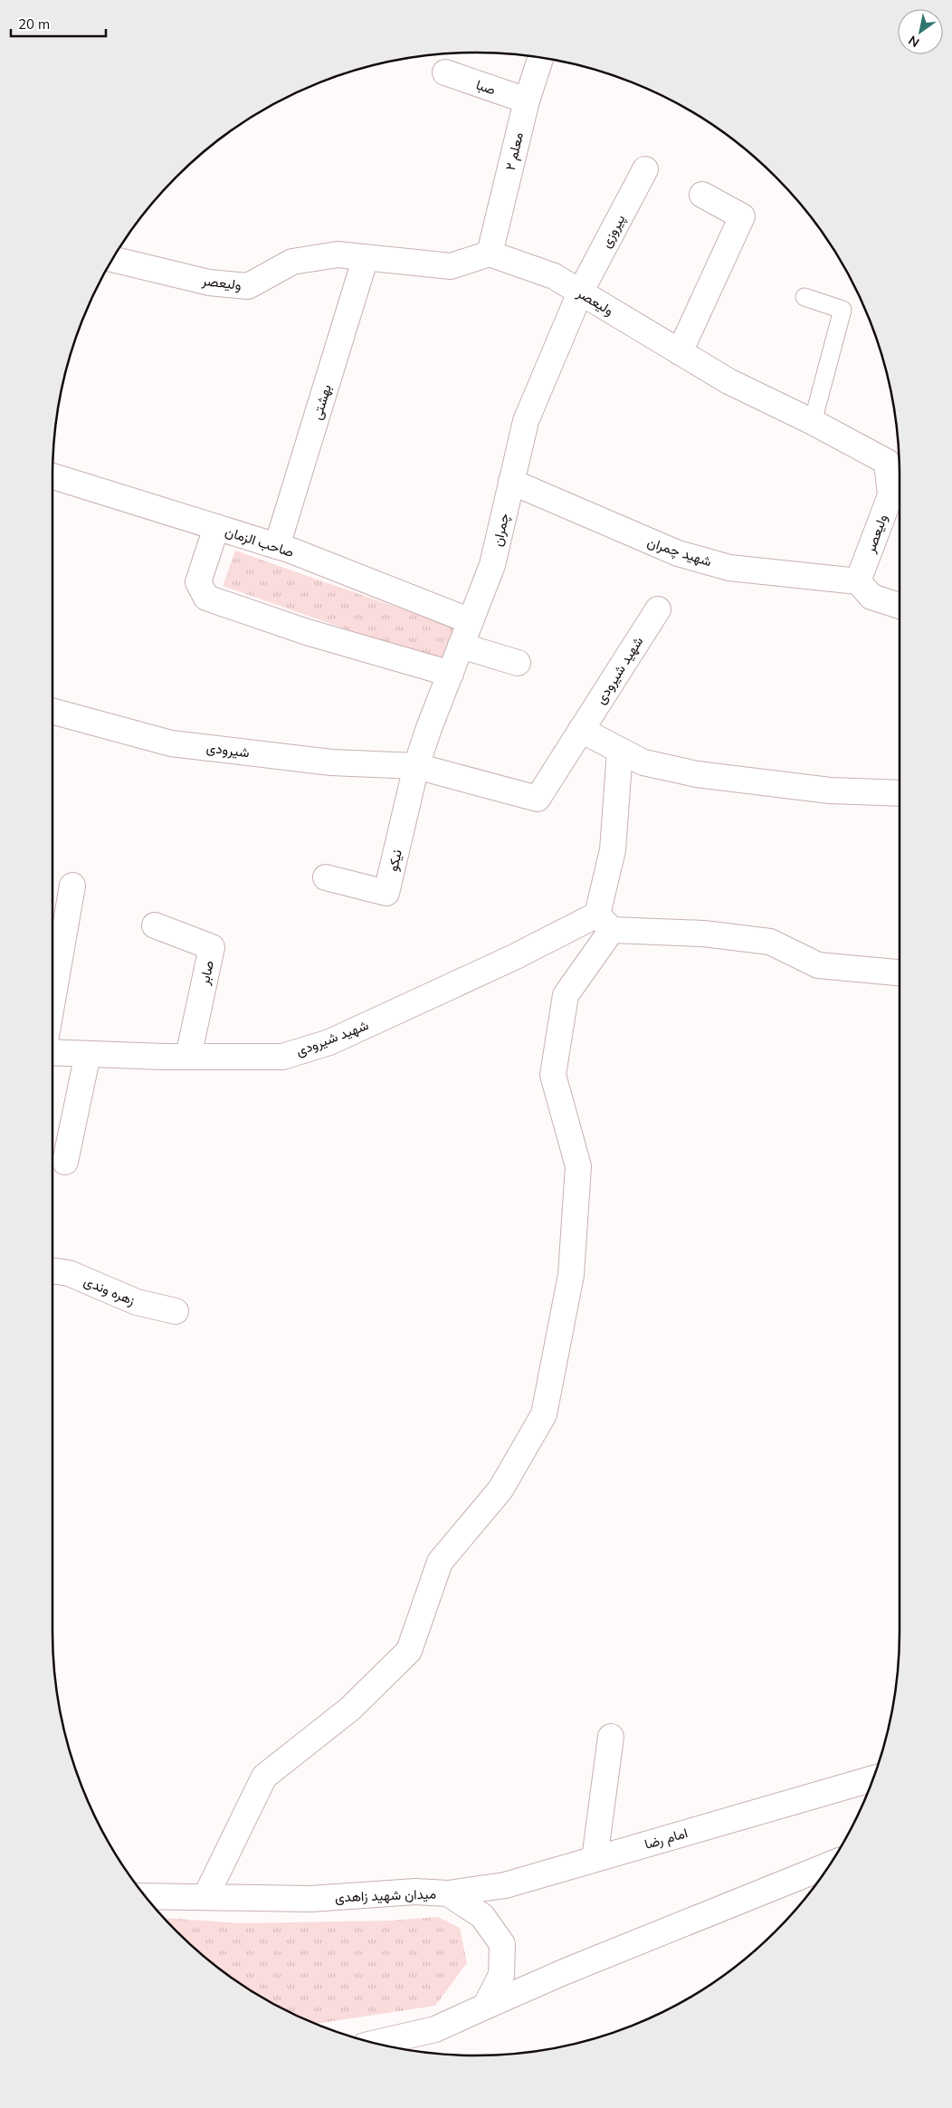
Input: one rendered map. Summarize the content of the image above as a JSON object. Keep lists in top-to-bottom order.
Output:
{
  "streets": {
    "street": [
      "صبا",
      "معلم ۲",
      "پیروزی",
      "ولیعصر",
      "بهشتی",
      "چمران",
      "صاحب الزمان",
      "شهید چمران",
      "شهید شیرودی",
      "شیرودی",
      "نیکو",
      "صابر",
      "زهره وندی",
      "امام رضا",
      "میدان شهید زاهدی"
    ]
  },
  "crossings": [
    ["صبا", "معلم ۲"],
    ["معلم ۲", "ولیعصر"],
    ["پیروزی", "ولیعصر"],
    ["پیروزی", "چمران"],
    ["ولیعصر", "بهشتی"],
    ["ولیعصر", "چمران"],
    ["ولیعصر", "شهید چمران"],
    ["بهشتی", "صاحب الزمان"],
    ["چمران", "صاحب الزمان"],
    ["چمران", "شهید چمران"],
    ["چمران", "شهید شیرودی"],
    ["چمران", "شیرودی"],
    ["چمران", "نیکو"],
    ["شهید شیرودی", "شیرودی"],
    ["شهید شیرودی", "نیکو"],
    ["شهید شیرودی", "صابر"],
    ["شیرودی", "نیکو"],
    ["امام رضا", "میدان شهید زاهدی"]
  ],
  "scale_bar": "20 m",
  "north": "bottom left"
}
